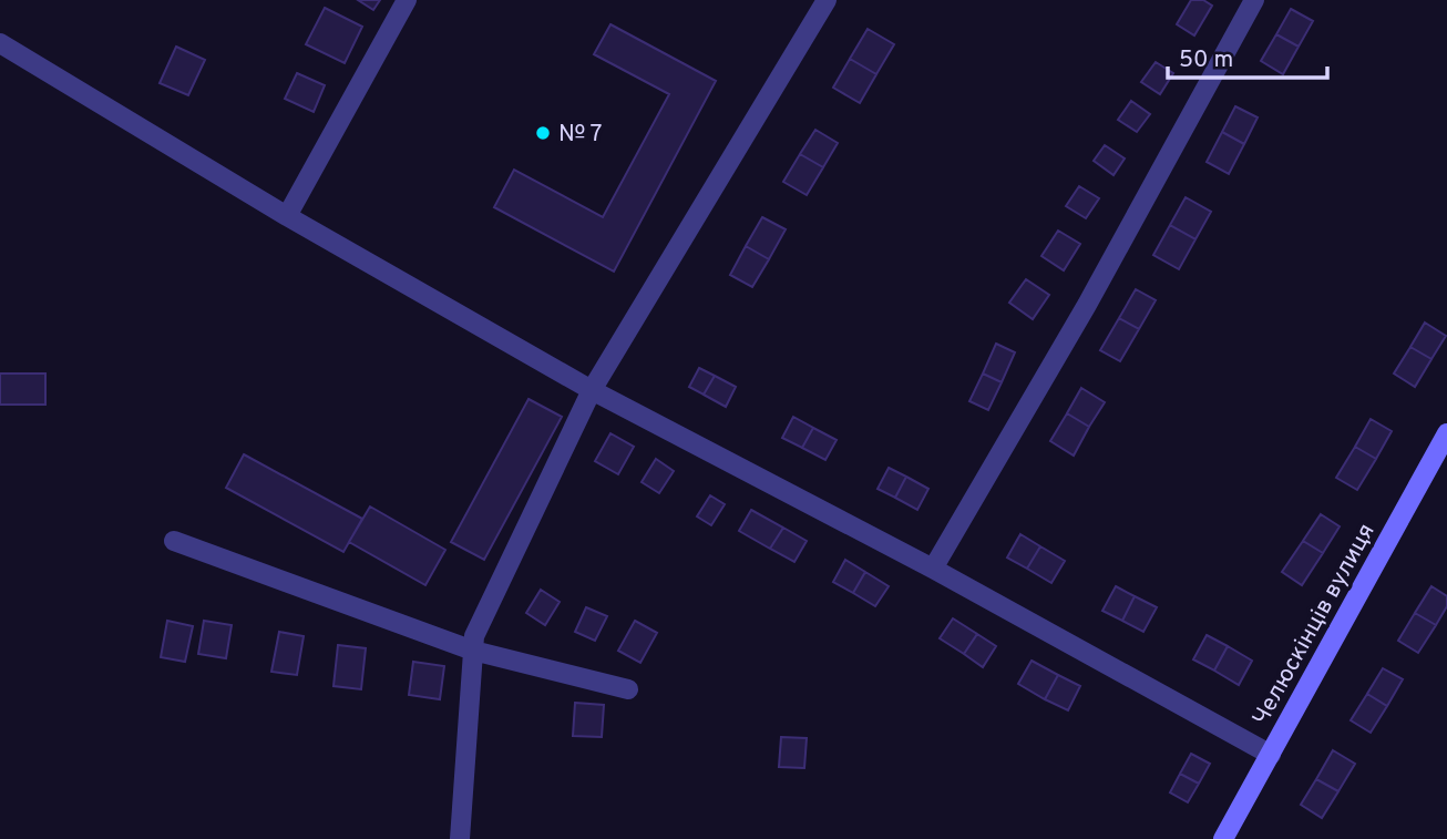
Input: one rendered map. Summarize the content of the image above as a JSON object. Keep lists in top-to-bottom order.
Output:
{
  "streets": {
    "main road": ["Челюскінців вулиця"]
  },
  "places": ["№ 7"],
  "scale_bar": "50 m"
}
